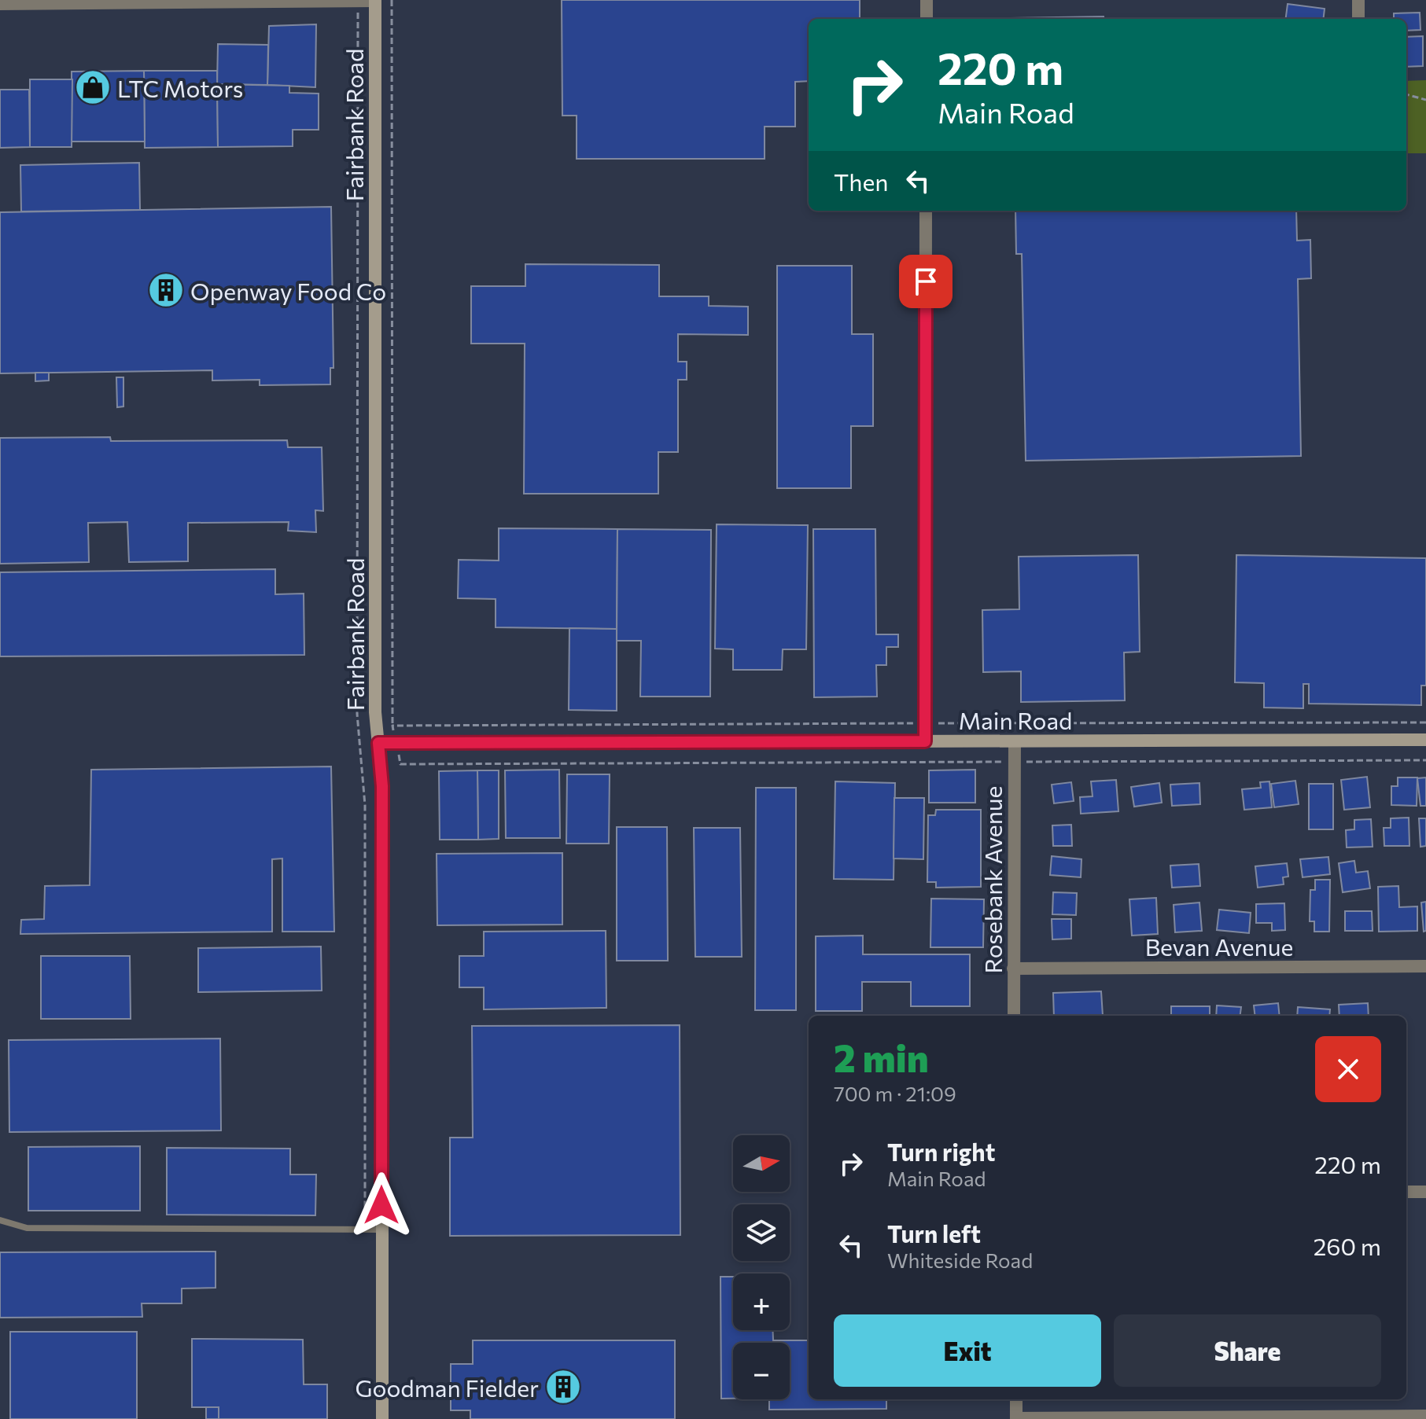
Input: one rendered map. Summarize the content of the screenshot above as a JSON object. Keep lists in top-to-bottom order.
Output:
{
  "streets": {
    "main road": ["Fairbank Road", "Main Road"],
    "street": ["Rosebank Avenue", "Bevan Avenue"]
  },
  "crossings": [
    ["Fairbank Road", "Main Road"],
    ["Main Road", "Rosebank Avenue"],
    ["Rosebank Avenue", "Bevan Avenue"]
  ],
  "places": {
    "shop": ["LTC Motors"],
    "building": ["Openway Food Co", "Goodman Fielder"]
  },
  "north": "right",
  "page": {
    "turn": ["220 m", "Main Road"],
    "then": "Then",
    "heading": ["2 min", "700 m · 21:09"],
    "list": [
      {
        "name": "Turn right",
        "note": "Main Road",
        "value": "220 m"
      },
      {
        "name": "Turn left",
        "note": "Whiteside Road",
        "value": "260 m"
      }
    ],
    "map_buttons": ["+", "−"],
    "buttons": ["Exit", "Share"]
  }
}
